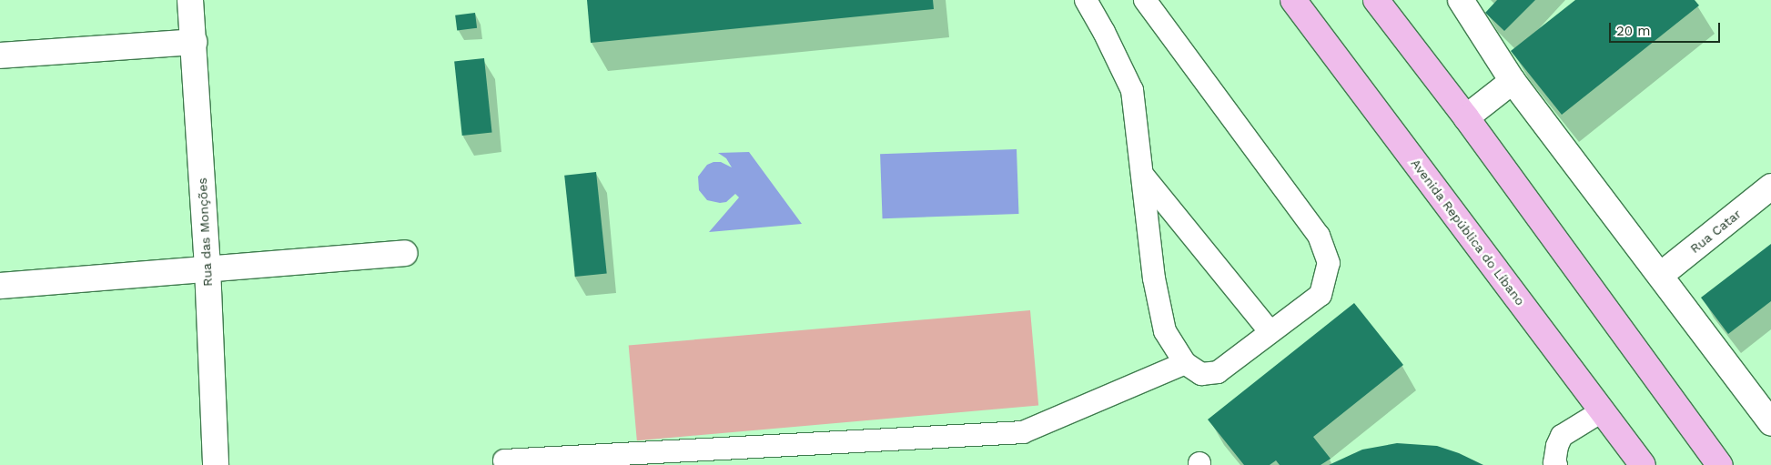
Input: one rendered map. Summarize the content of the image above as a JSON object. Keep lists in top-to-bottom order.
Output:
{
  "streets": {
    "main road": ["Avenida República do Líbano"],
    "street": ["Rua Catar", "Rua das Monções"]
  },
  "scale_bar": "20 m"
}
